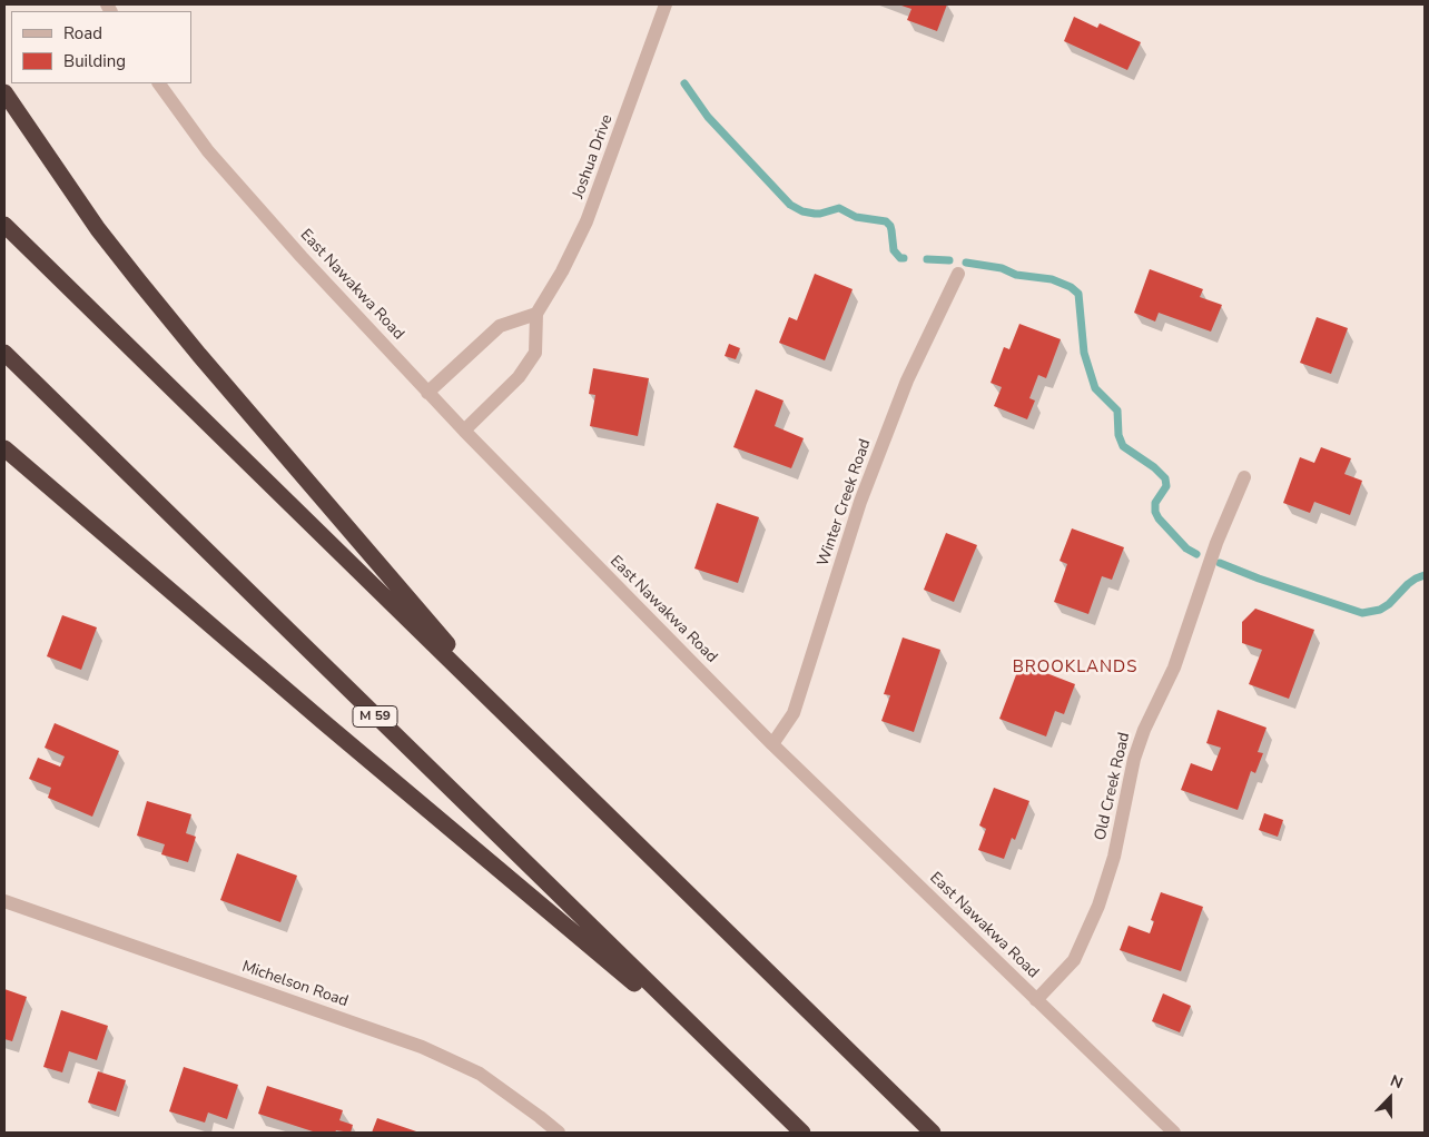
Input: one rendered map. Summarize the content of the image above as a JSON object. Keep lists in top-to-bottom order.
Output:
{
  "streets": {
    "highway": ["M 59"],
    "street": [
      "Joshua Drive",
      "East Nawakwa Road",
      "Winter Creek Road",
      "Old Creek Road",
      "Michelson Road"
    ]
  },
  "crossings": [
    ["Joshua Drive", "East Nawakwa Road"],
    ["East Nawakwa Road", "Winter Creek Road"],
    ["East Nawakwa Road", "Old Creek Road"]
  ],
  "districts": ["BROOKLANDS"],
  "legend": ["Road", "Building"],
  "north": "top"
}
